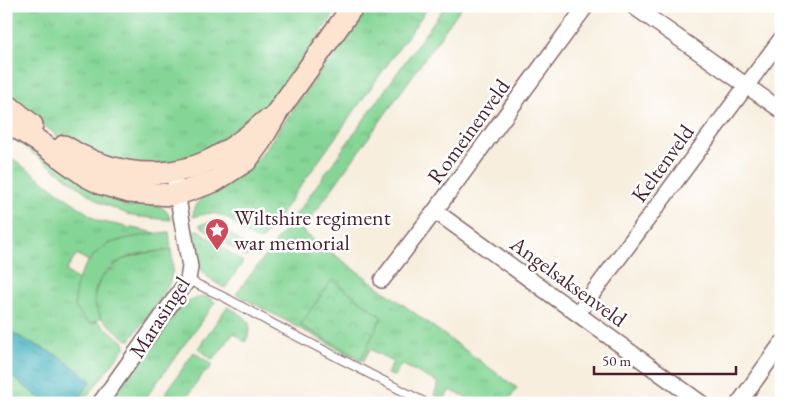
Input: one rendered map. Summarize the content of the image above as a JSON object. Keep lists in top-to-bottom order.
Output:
{
  "streets": {
    "street": [
      "Romeinenveld",
      "Keltenveld",
      "Angelsaksenveld",
      "Marasingel"
    ]
  },
  "crossings": [
    ["Romeinenveld", "Angelsaksenveld"],
    ["Keltenveld", "Angelsaksenveld"]
  ],
  "places": {
    "place": ["Wiltshire regiment war memorial"]
  },
  "scale_bar": "50 m"
}
